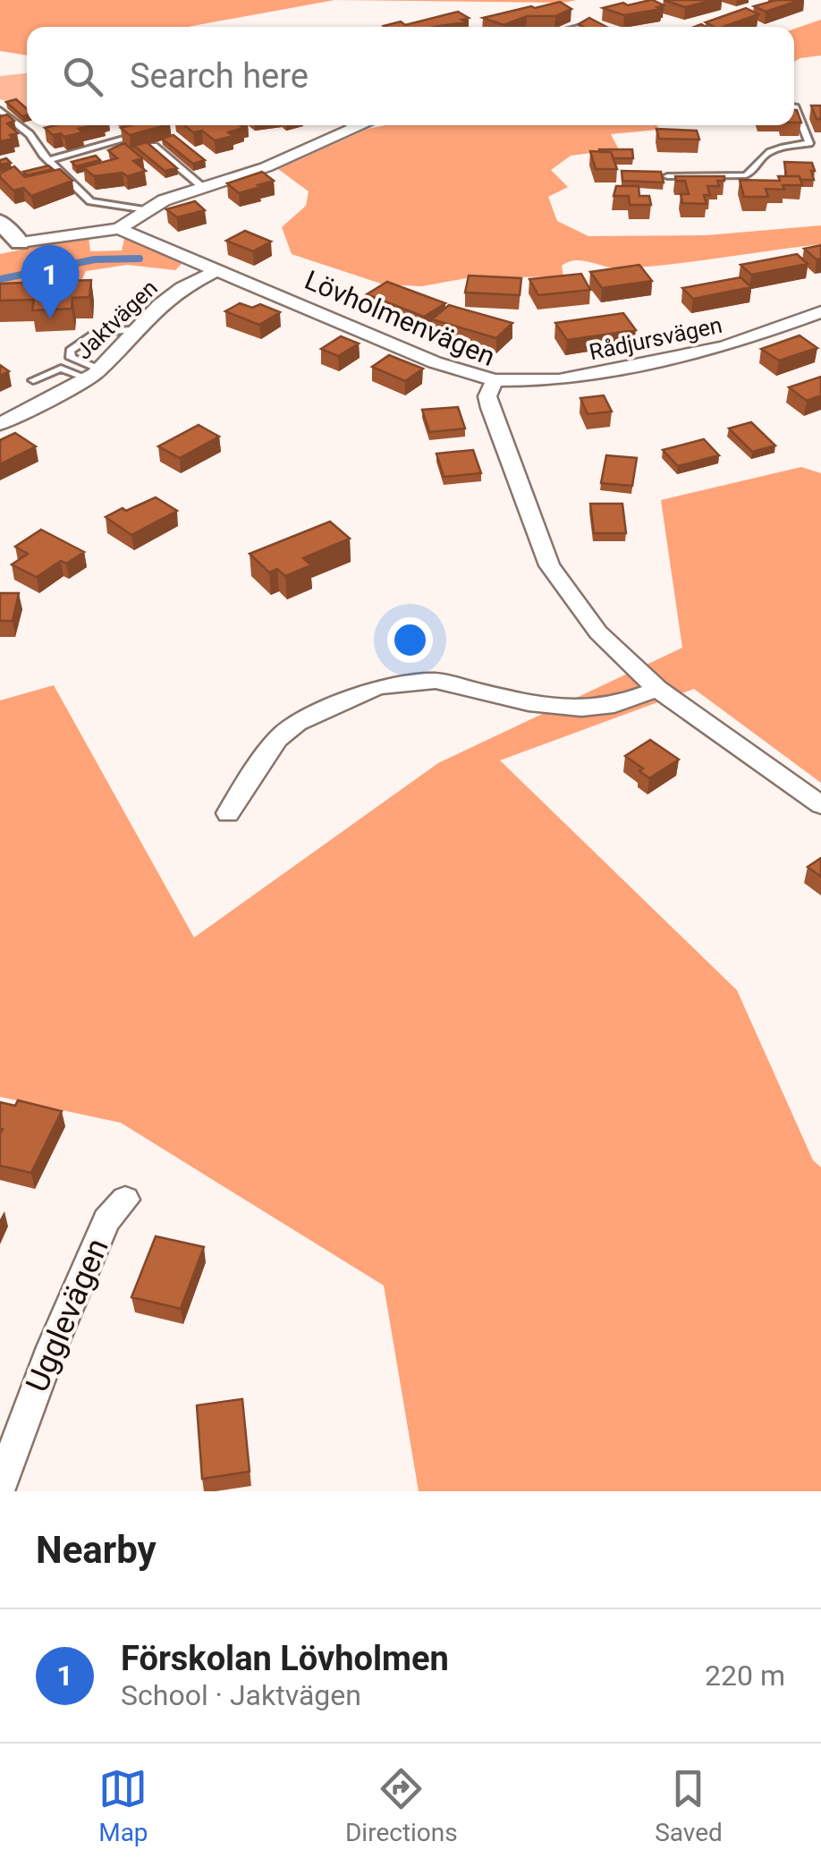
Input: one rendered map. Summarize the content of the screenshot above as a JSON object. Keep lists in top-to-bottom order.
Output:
{
  "streets": {
    "street": [
      "Lövholmenvägen",
      "Jaktvägen",
      "Rådjursvägen",
      "Ugglevägen"
    ]
  },
  "crossings": [
    ["Lövholmenvägen", "Jaktvägen"],
    ["Lövholmenvägen", "Rådjursvägen"]
  ],
  "page": {
    "search": "Search here",
    "pins": "1",
    "heading": "Nearby",
    "list": [
      {
        "mark": "1",
        "name": "Förskolan Lövholmen",
        "note": "School · Jaktvägen",
        "value": "220 m"
      }
    ],
    "nav": ["Map", "Directions", "Saved"]
  }
}
